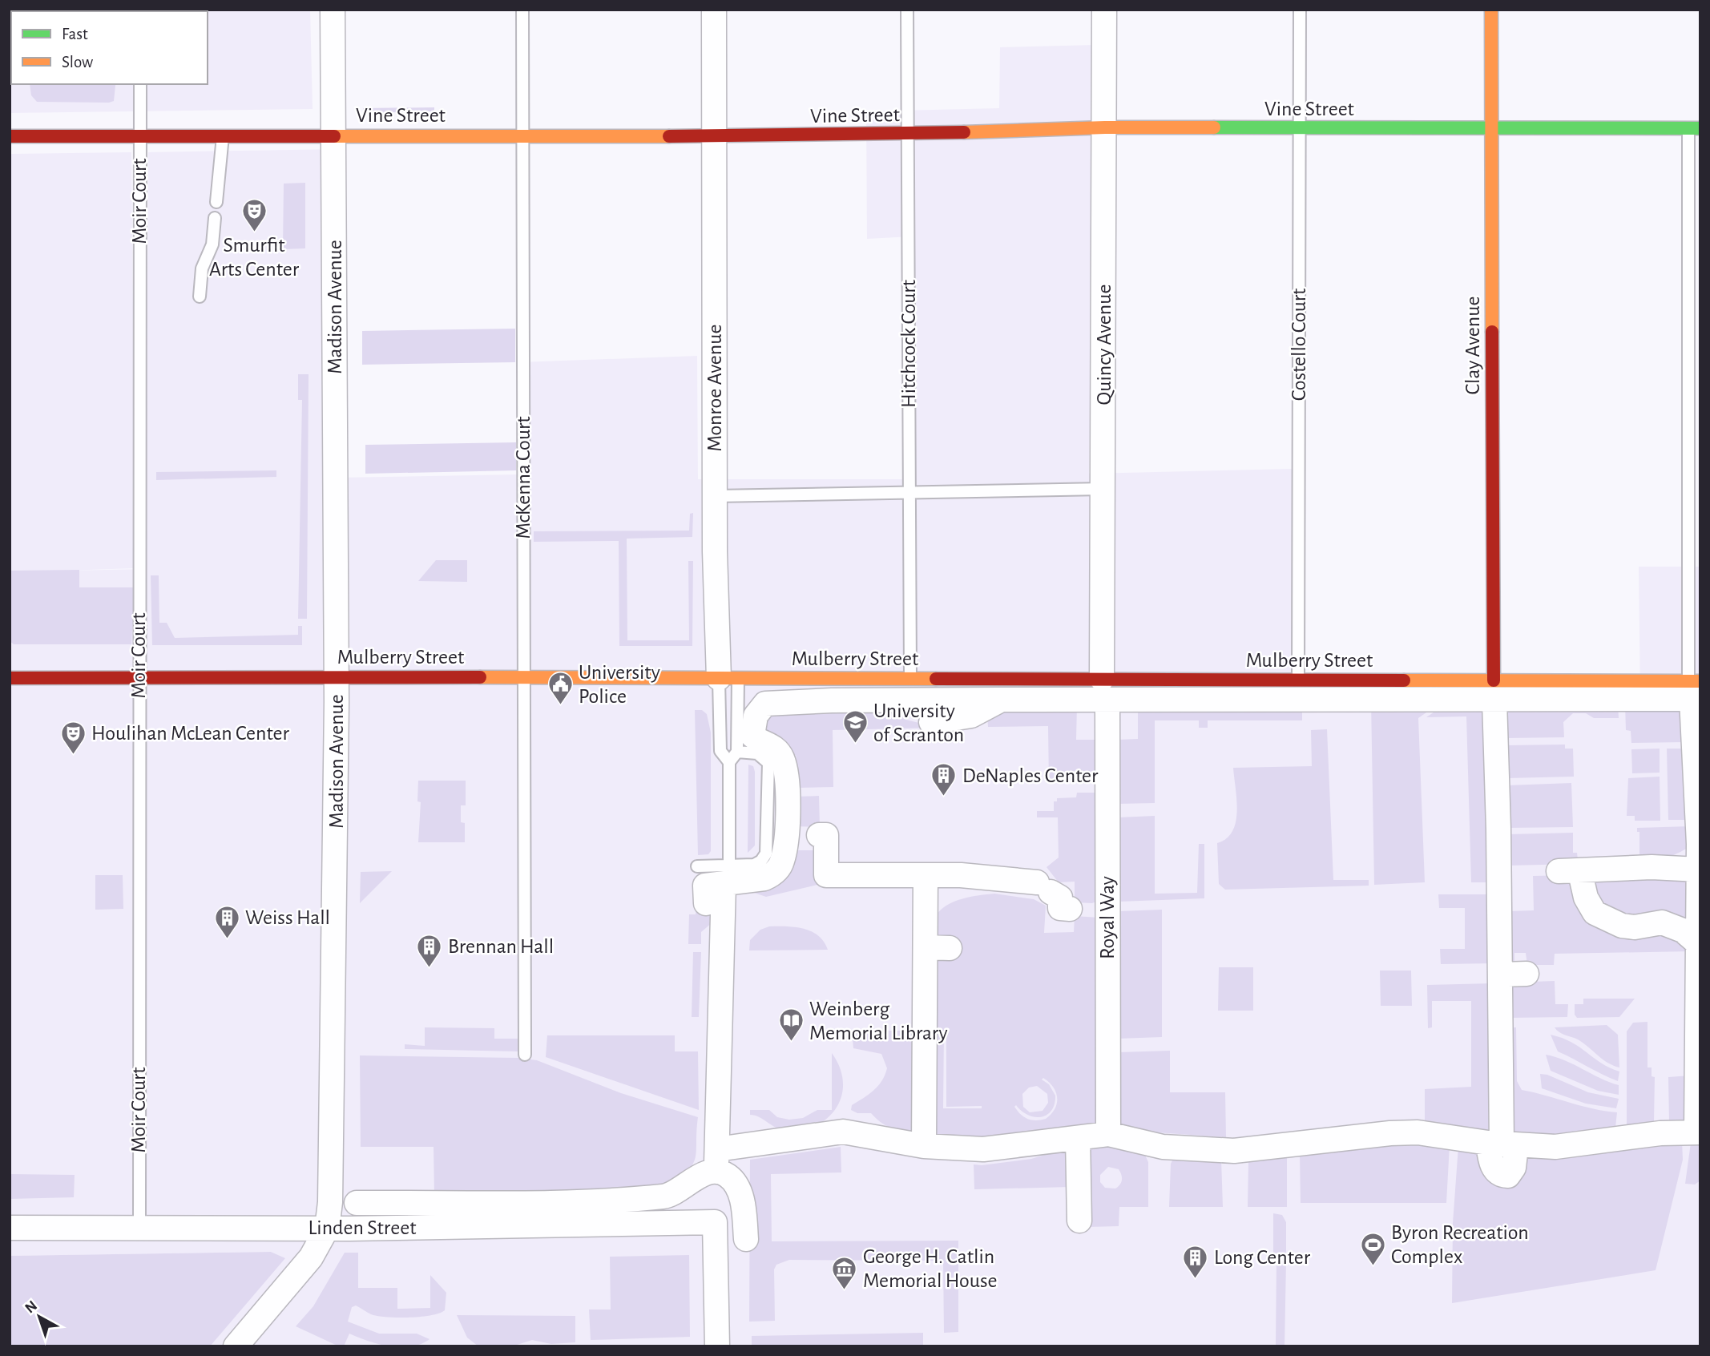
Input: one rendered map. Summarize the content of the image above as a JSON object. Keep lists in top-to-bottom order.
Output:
{
  "streets": {
    "main road": ["Vine Street", "Clay Avenue", "Mulberry Street"],
    "street": [
      "Madison Avenue",
      "Quincy Avenue",
      "Monroe Avenue",
      "Royal Way",
      "Linden Street"
    ],
    "lane": [
      "Moir Court",
      "Hitchcock Court",
      "Costello Court",
      "McKenna Court"
    ]
  },
  "crossings": [
    ["Vine Street", "Moir Court"],
    ["Vine Street", "Madison Avenue"],
    ["Vine Street", "Hitchcock Court"],
    ["Vine Street", "Quincy Avenue"],
    ["Vine Street", "Costello Court"],
    ["Vine Street", "Clay Avenue"],
    ["Vine Street", "Monroe Avenue"],
    ["Vine Street", "McKenna Court"],
    ["Moir Court", "Mulberry Street"],
    ["Moir Court", "Linden Street"],
    ["Madison Avenue", "Mulberry Street"],
    ["Madison Avenue", "Linden Street"],
    ["Hitchcock Court", "Mulberry Street"],
    ["Quincy Avenue", "Mulberry Street"],
    ["Quincy Avenue", "Royal Way"],
    ["Costello Court", "Mulberry Street"],
    ["Clay Avenue", "Mulberry Street"],
    ["Monroe Avenue", "Mulberry Street"],
    ["McKenna Court", "Mulberry Street"],
    ["Mulberry Street", "Royal Way"]
  ],
  "places": {
    "theatre": ["Smurfit Arts Center", "Houlihan McLean Center"],
    "public building": ["University Police"],
    "school or university": ["University of Scranton"],
    "building": [
      "DeNaples Center",
      "Weiss Hall",
      "Brennan Hall",
      "Long Center"
    ],
    "library": ["Weinberg Memorial Library"],
    "sports": ["Byron Recreation Complex"],
    "museum": ["George H. Catlin Memorial House"]
  },
  "legend": ["Fast", "Slow"],
  "north": "top left"
}
